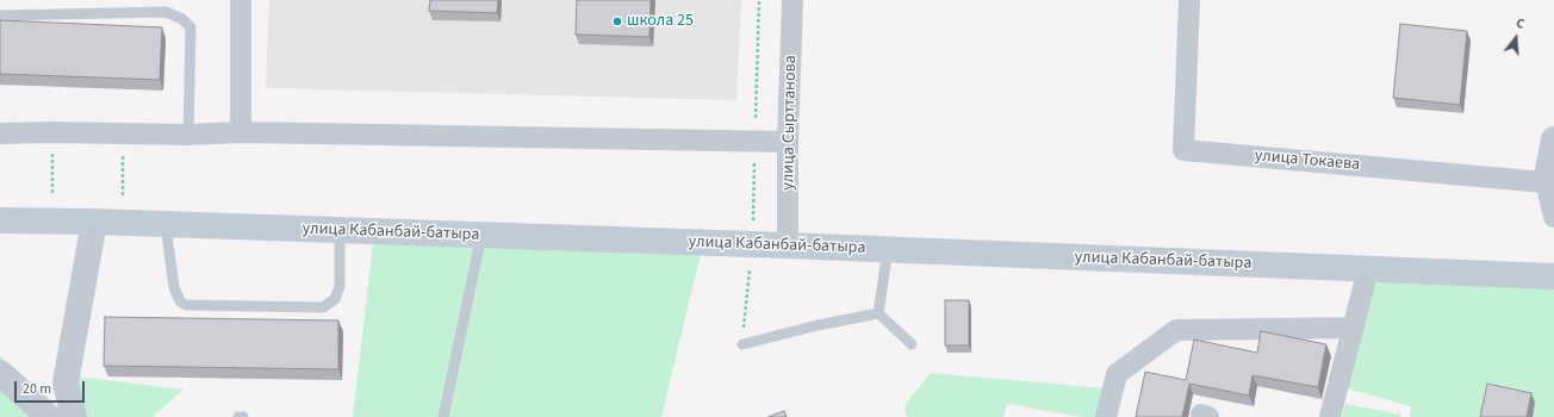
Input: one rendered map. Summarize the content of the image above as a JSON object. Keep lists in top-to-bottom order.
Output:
{
  "streets": {
    "main road": ["улица Кабанбай-батыра"],
    "street": ["улица Сырттанова", "улица Токаева"]
  },
  "crossings": [
    ["улица Сырттанова", "улица Кабанбай-батыра"]
  ],
  "places": ["школа 25"],
  "scale_bar": "20 m",
  "north": "top"
}
